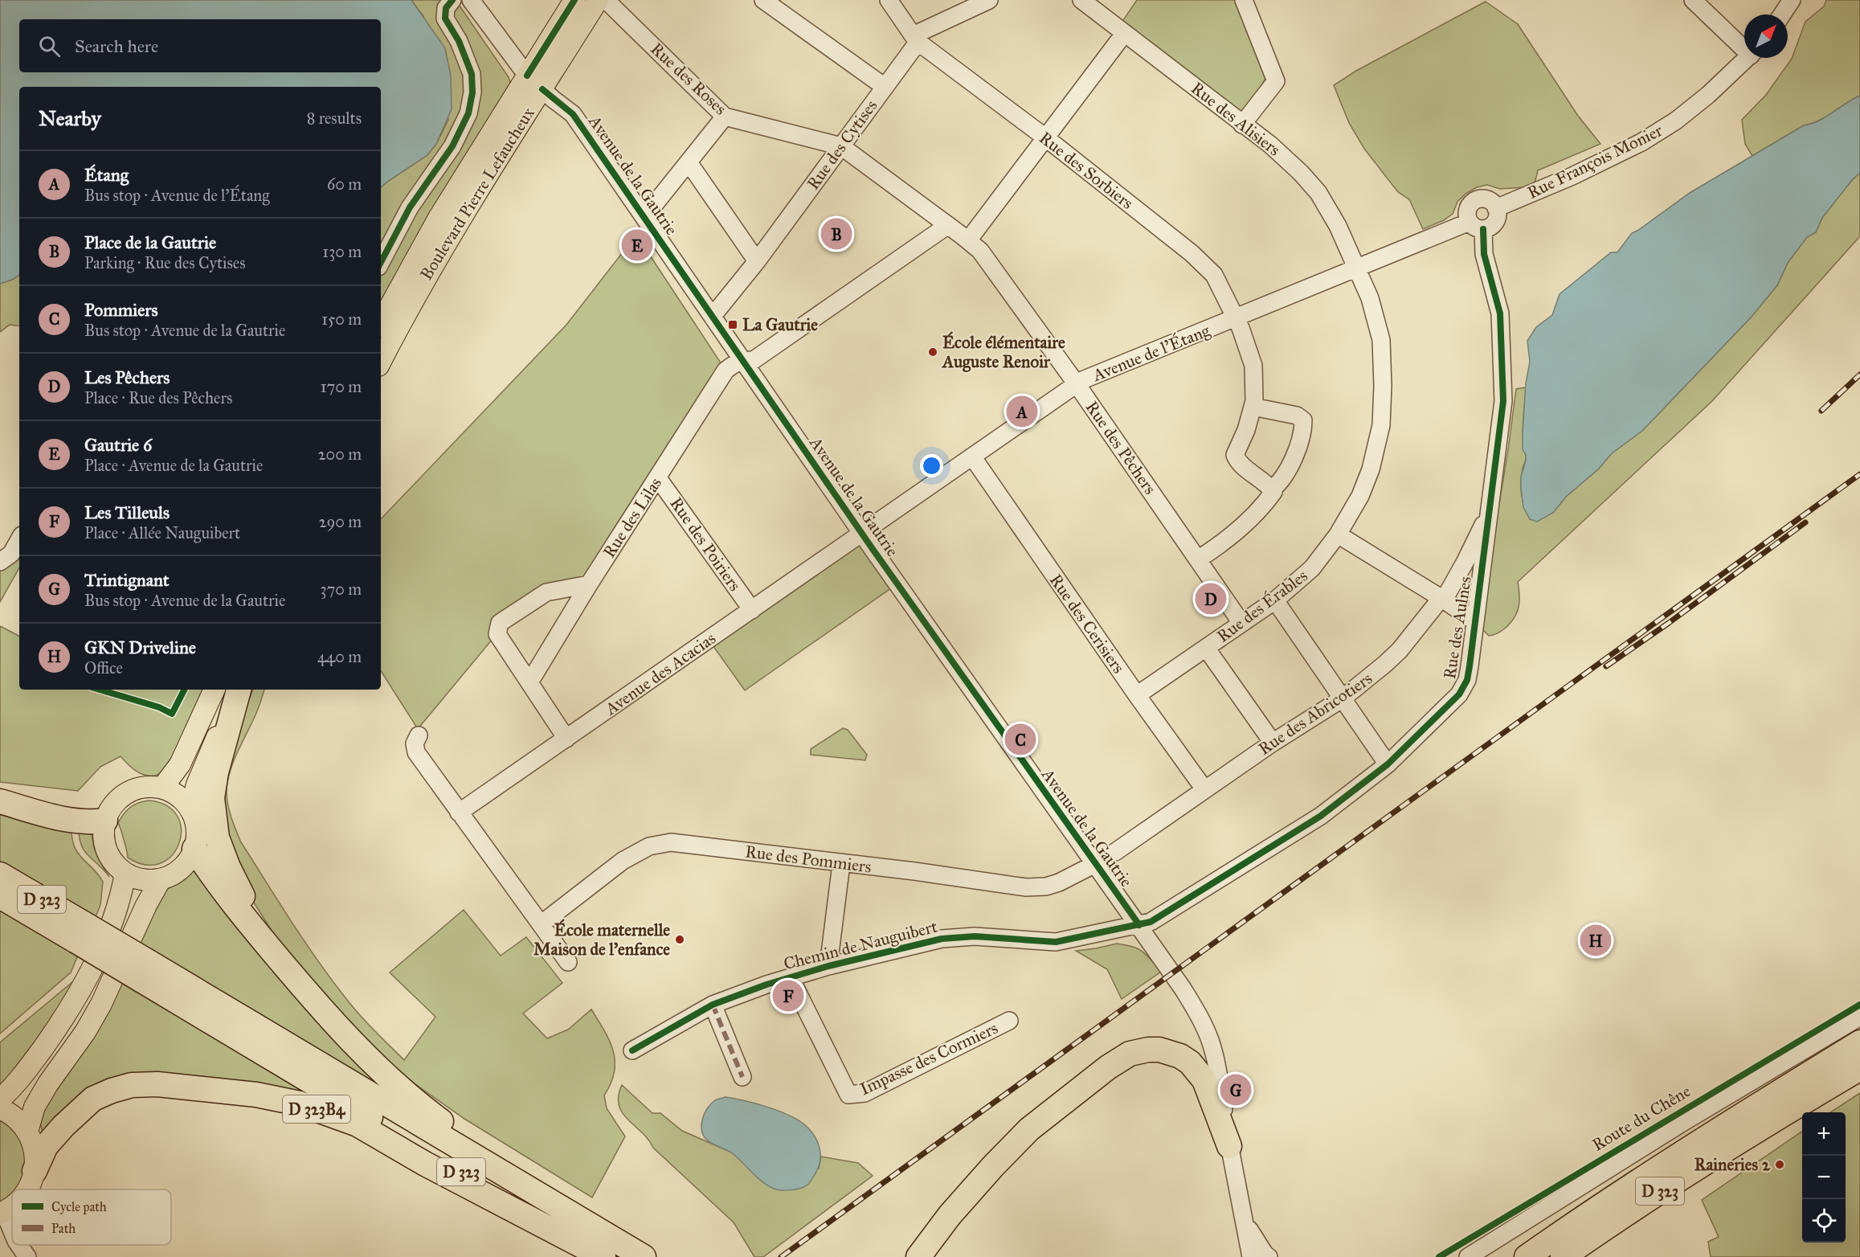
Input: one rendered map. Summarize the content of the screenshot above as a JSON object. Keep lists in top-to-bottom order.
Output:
{
  "streets": {
    "highway": ["D 323", "D 323B4"],
    "main road": ["Boulevard Pierre Lefaucheux"],
    "street": [
      "Rue des Roses",
      "Rue des Alisiers",
      "Rue des Cytises",
      "Rue François Monier",
      "Rue des Sorbiers",
      "Avenue de la Gautrie",
      "Avenue de l'Étang",
      "Rue des Pêchers",
      "Rue des Lilas",
      "Rue des Poiriers",
      "Rue des Érables",
      "Rue des Cerisiers",
      "Rue des Aulnes",
      "Avenue des Acacias",
      "Rue des Abricotiers",
      "Rue des Pommiers",
      "Chemin de Nauguibert",
      "Impasse des Cormiers",
      "Route du Chêne"
    ]
  },
  "crossings": [
    ["Rue des Roses", "Rue des Cytises"],
    ["Rue des Roses", "Rue des Pêchers"],
    ["Rue des Alisiers", "Avenue de l'Étang"],
    ["Rue des Alisiers", "Rue des Érables"],
    ["Rue des Cytises", "Rue des Sorbiers"],
    ["Rue des Cytises", "Avenue de la Gautrie"],
    ["Rue des Cytises", "Rue des Pêchers"],
    ["Rue François Monier", "Avenue de l'Étang"],
    ["Rue François Monier", "Rue des Aulnes"],
    ["Rue des Sorbiers", "Avenue de l'Étang"],
    ["Avenue de la Gautrie", "Boulevard Pierre Lefaucheux"],
    ["Avenue de la Gautrie", "Avenue de l'Étang"],
    ["Avenue de la Gautrie", "Rue des Lilas"],
    ["Avenue de la Gautrie", "Rue des Aulnes"],
    ["Avenue de la Gautrie", "Avenue des Acacias"],
    ["Avenue de la Gautrie", "Rue des Pommiers"],
    ["Avenue de la Gautrie", "Chemin de Nauguibert"],
    ["Avenue de l'Étang", "Rue des Pêchers"],
    ["Avenue de l'Étang", "Rue des Érables"],
    ["Avenue de l'Étang", "Rue des Cerisiers"],
    ["Avenue de l'Étang", "Rue des Aulnes"],
    ["Avenue de l'Étang", "Avenue des Acacias"],
    ["Rue des Pêchers", "Rue des Lilas"],
    ["Rue des Pêchers", "Rue des Érables"],
    ["Rue des Lilas", "Rue des Poiriers"],
    ["Rue des Poiriers", "Avenue des Acacias"],
    ["Rue des Érables", "Rue des Cerisiers"],
    ["Rue des Cerisiers", "Rue des Abricotiers"],
    ["Rue des Aulnes", "Rue des Abricotiers"],
    ["Rue des Aulnes", "Chemin de Nauguibert"],
    ["D 323", "D 323B4"],
    ["Chemin de Nauguibert", "Impasse des Cormiers"]
  ],
  "places": {
    "transit": ["La Gautrie"],
    "other": ["École élémentaire Auguste Renoir", "École maternelle Maison de l'enfance", "Raineries 2"]
  },
  "legend": ["Cycle path", "Path"],
  "north": "top right",
  "page": {
    "search": "Search here",
    "heading": ["Nearby", "8 results"],
    "list": [
      {
        "mark": "A",
        "name": "Étang",
        "note": "Bus stop · Avenue de l'Étang",
        "value": "60 m"
      },
      {
        "mark": "B",
        "name": "Place de la Gautrie",
        "note": "Parking · Rue des Cytises",
        "value": "130 m"
      },
      {
        "mark": "C",
        "name": "Pommiers",
        "note": "Bus stop · Avenue de la Gautrie",
        "value": "150 m"
      },
      {
        "mark": "D",
        "name": "Les Pêchers",
        "note": "Place · Rue des Pêchers",
        "value": "170 m"
      },
      {
        "mark": "E",
        "name": "Gautrie 6",
        "note": "Place · Avenue de la Gautrie",
        "value": "200 m"
      },
      {
        "mark": "F",
        "name": "Les Tilleuls",
        "note": "Place · Allée Nauguibert",
        "value": "290 m"
      },
      {
        "mark": "G",
        "name": "Trintignant",
        "note": "Bus stop · Avenue de la Gautrie",
        "value": "370 m"
      },
      {
        "mark": "H",
        "name": "GKN Driveline",
        "note": "Office",
        "value": "440 m"
      }
    ],
    "pins": [
      "B",
      "E",
      "A",
      "D",
      "C",
      "H",
      "F",
      "G"
    ],
    "map_buttons": ["+", "−"]
  }
}
